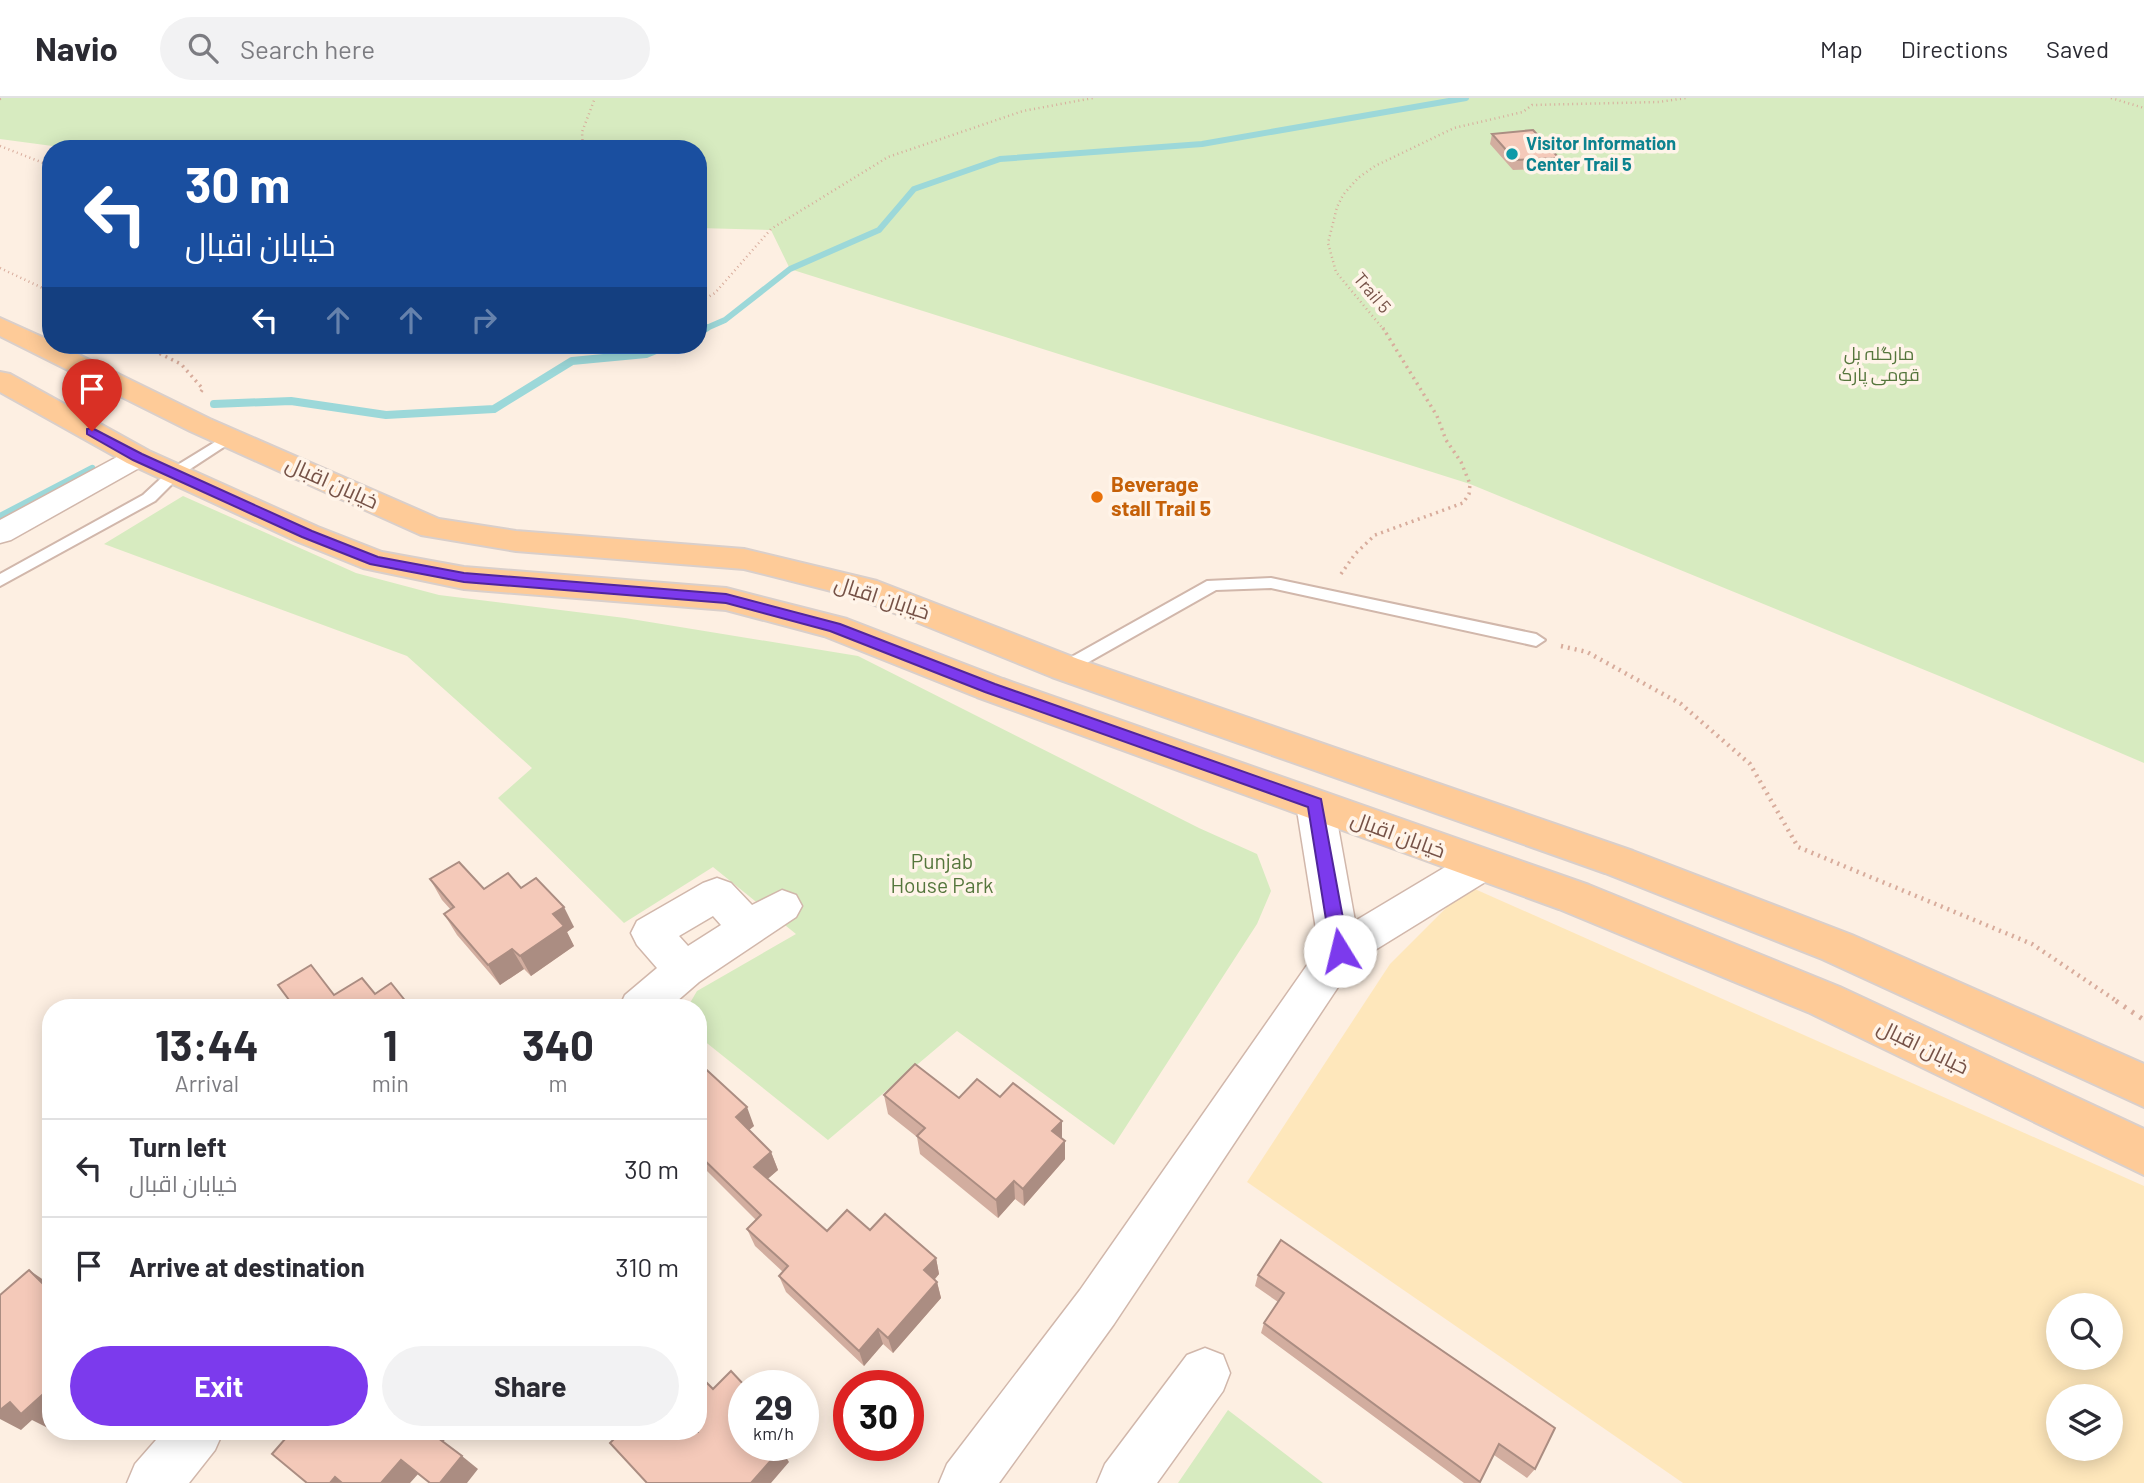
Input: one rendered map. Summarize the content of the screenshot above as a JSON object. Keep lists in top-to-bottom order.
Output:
{
  "streets": {
    "main road": ["خیابان اقبال"],
    "path": ["Trail 5"]
  },
  "parks": ["مارگلہ ہل قومی پارک", "Punjab House Park"],
  "places": ["Visitor Information Center Trail 5", "Beverage stall Trail 5"],
  "page": {
    "header": "Navio",
    "search": "Search here",
    "nav": ["Map", "Directions", "Saved"],
    "turn": ["30 m", "خیابان اقبال"],
    "eta": [
      "13:44",
      "Arrival",
      "1",
      "min",
      "340",
      "m"
    ],
    "list": [
      {
        "name": "Turn left",
        "note": "خیابان اقبال",
        "value": "30 m"
      },
      {
        "name": "Arrive at destination",
        "value": "310 m"
      }
    ],
    "buttons": ["Exit", "Share"],
    "speed": "29 km/h",
    "limit": "30"
  }
}
